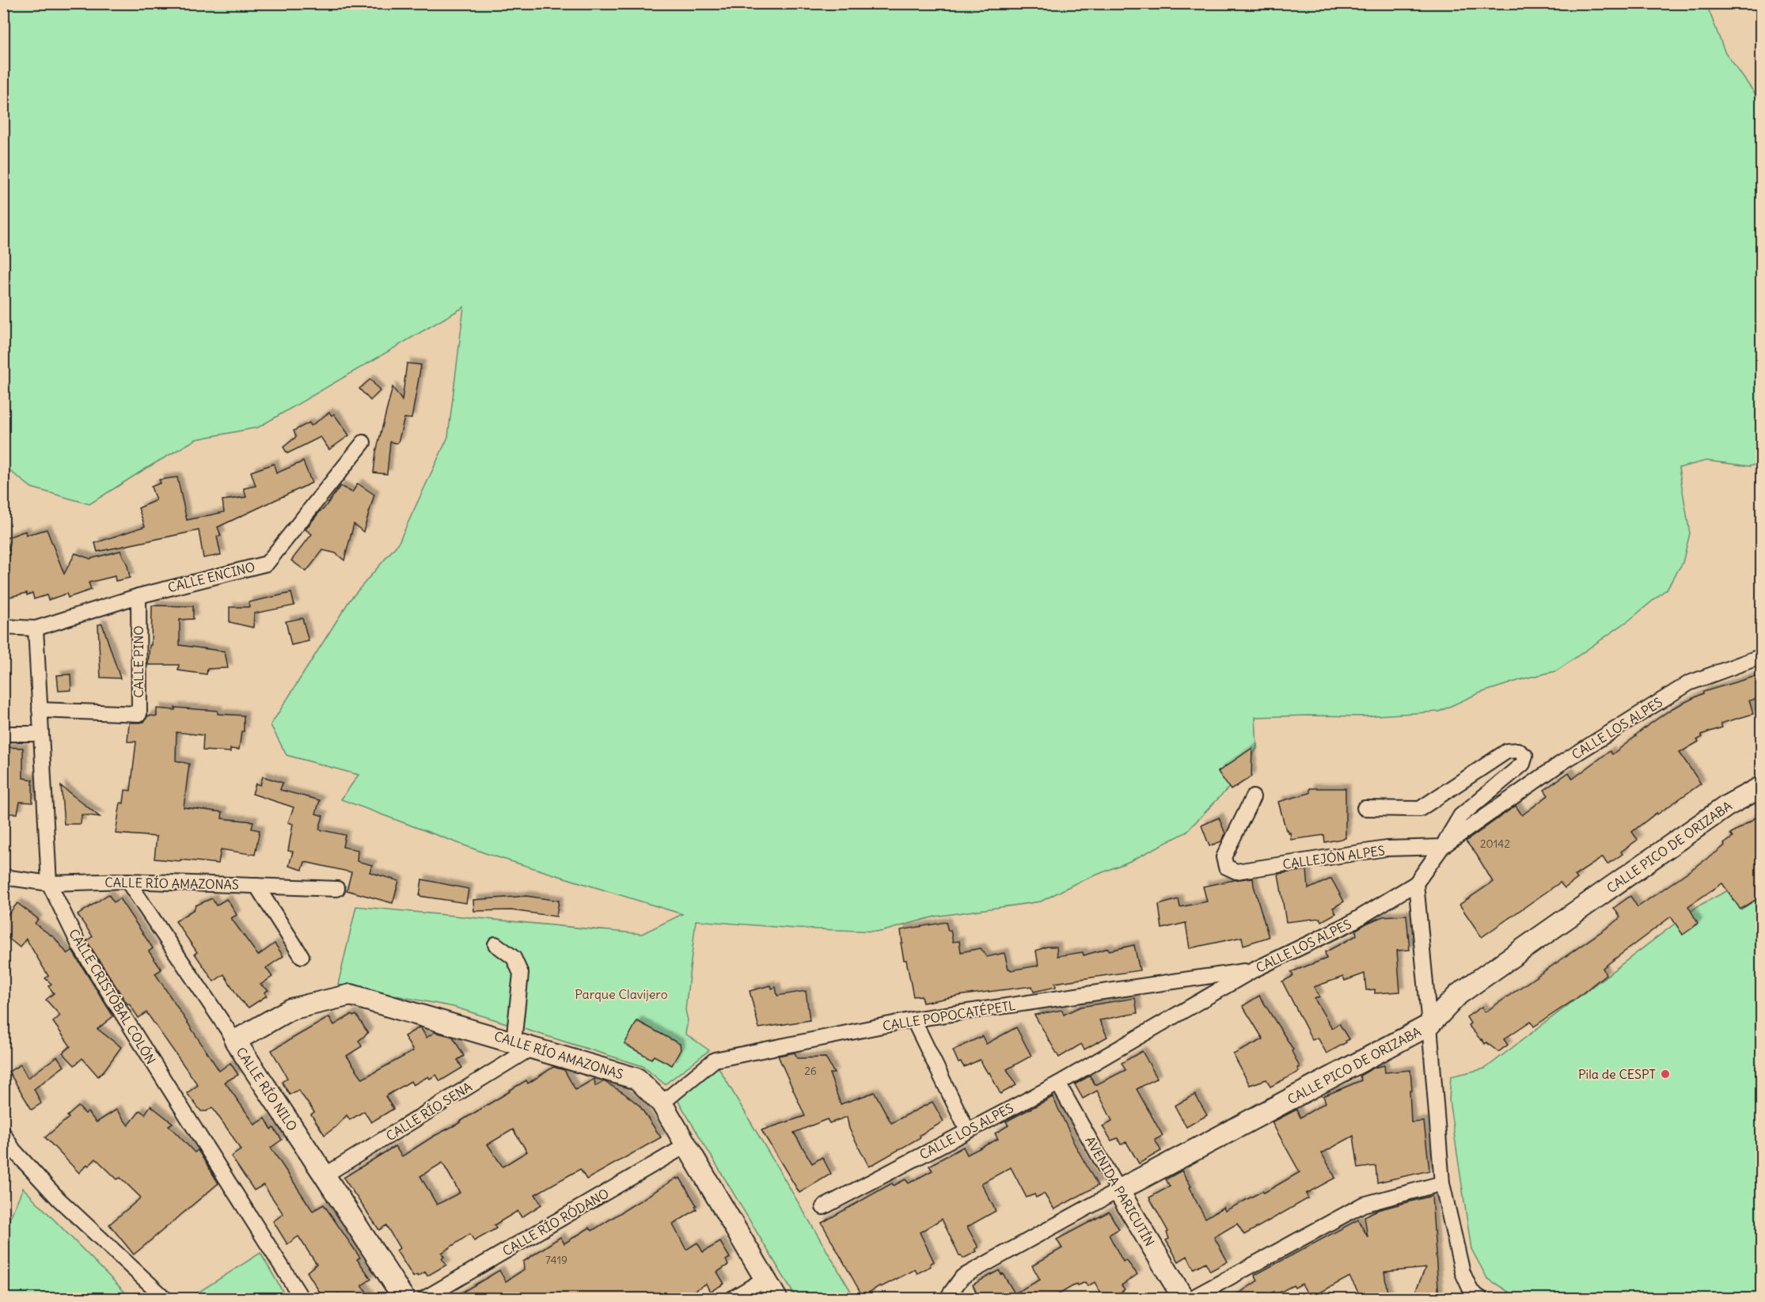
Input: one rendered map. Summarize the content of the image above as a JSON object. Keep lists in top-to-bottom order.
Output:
{
  "streets": {
    "street": [
      "CALLE ENCINO",
      "CALLE PINO",
      "CALLE LOS ALPES",
      "CALLE PICO DE ORIZABA",
      "CALLEJÓN ALPES",
      "CALLE RÍO AMAZONAS",
      "CALLE CRISTÓBAL COLÓN",
      "CALLE POPOCATÉPETL",
      "CALLE RÍO NILO",
      "CALLE RÍO SENA",
      "AVENIDA PARICUTÍN",
      "CALLE RÍO RÓDANO"
    ]
  },
  "crossings": [
    ["CALLE ENCINO", "CALLE PINO"],
    ["CALLE ENCINO", "CALLE CRISTÓBAL COLÓN"],
    ["CALLE PINO", "CALLE CRISTÓBAL COLÓN"],
    ["CALLE LOS ALPES", "CALLEJÓN ALPES"],
    ["CALLE LOS ALPES", "CALLE POPOCATÉPETL"],
    ["CALLE LOS ALPES", "AVENIDA PARICUTÍN"],
    ["CALLE PICO DE ORIZABA", "AVENIDA PARICUTÍN"],
    ["CALLE RÍO AMAZONAS", "CALLE CRISTÓBAL COLÓN"],
    ["CALLE RÍO AMAZONAS", "CALLE POPOCATÉPETL"],
    ["CALLE RÍO AMAZONAS", "CALLE RÍO NILO"],
    ["CALLE RÍO AMAZONAS", "CALLE RÍO SENA"],
    ["CALLE RÍO AMAZONAS", "CALLE RÍO RÓDANO"],
    ["CALLE RÍO NILO", "CALLE RÍO SENA"]
  ],
  "parks": ["Parque Clavijero"],
  "places": ["Pila de CESPT"],
  "house_numbers": ["20142", "26", "7419"]
}
